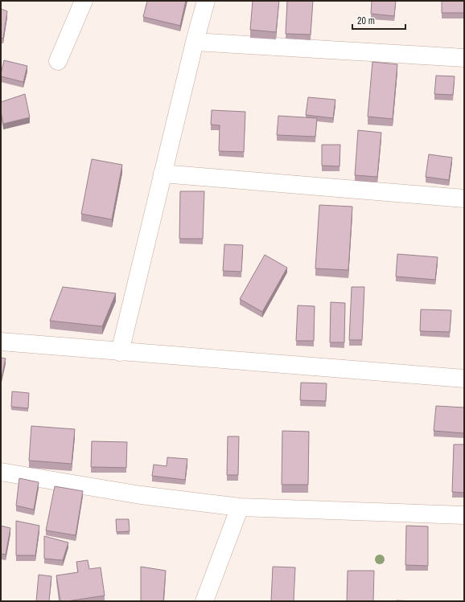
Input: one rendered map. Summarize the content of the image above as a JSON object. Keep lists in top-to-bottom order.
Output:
{
  "scale_bar": "20 m"
}
